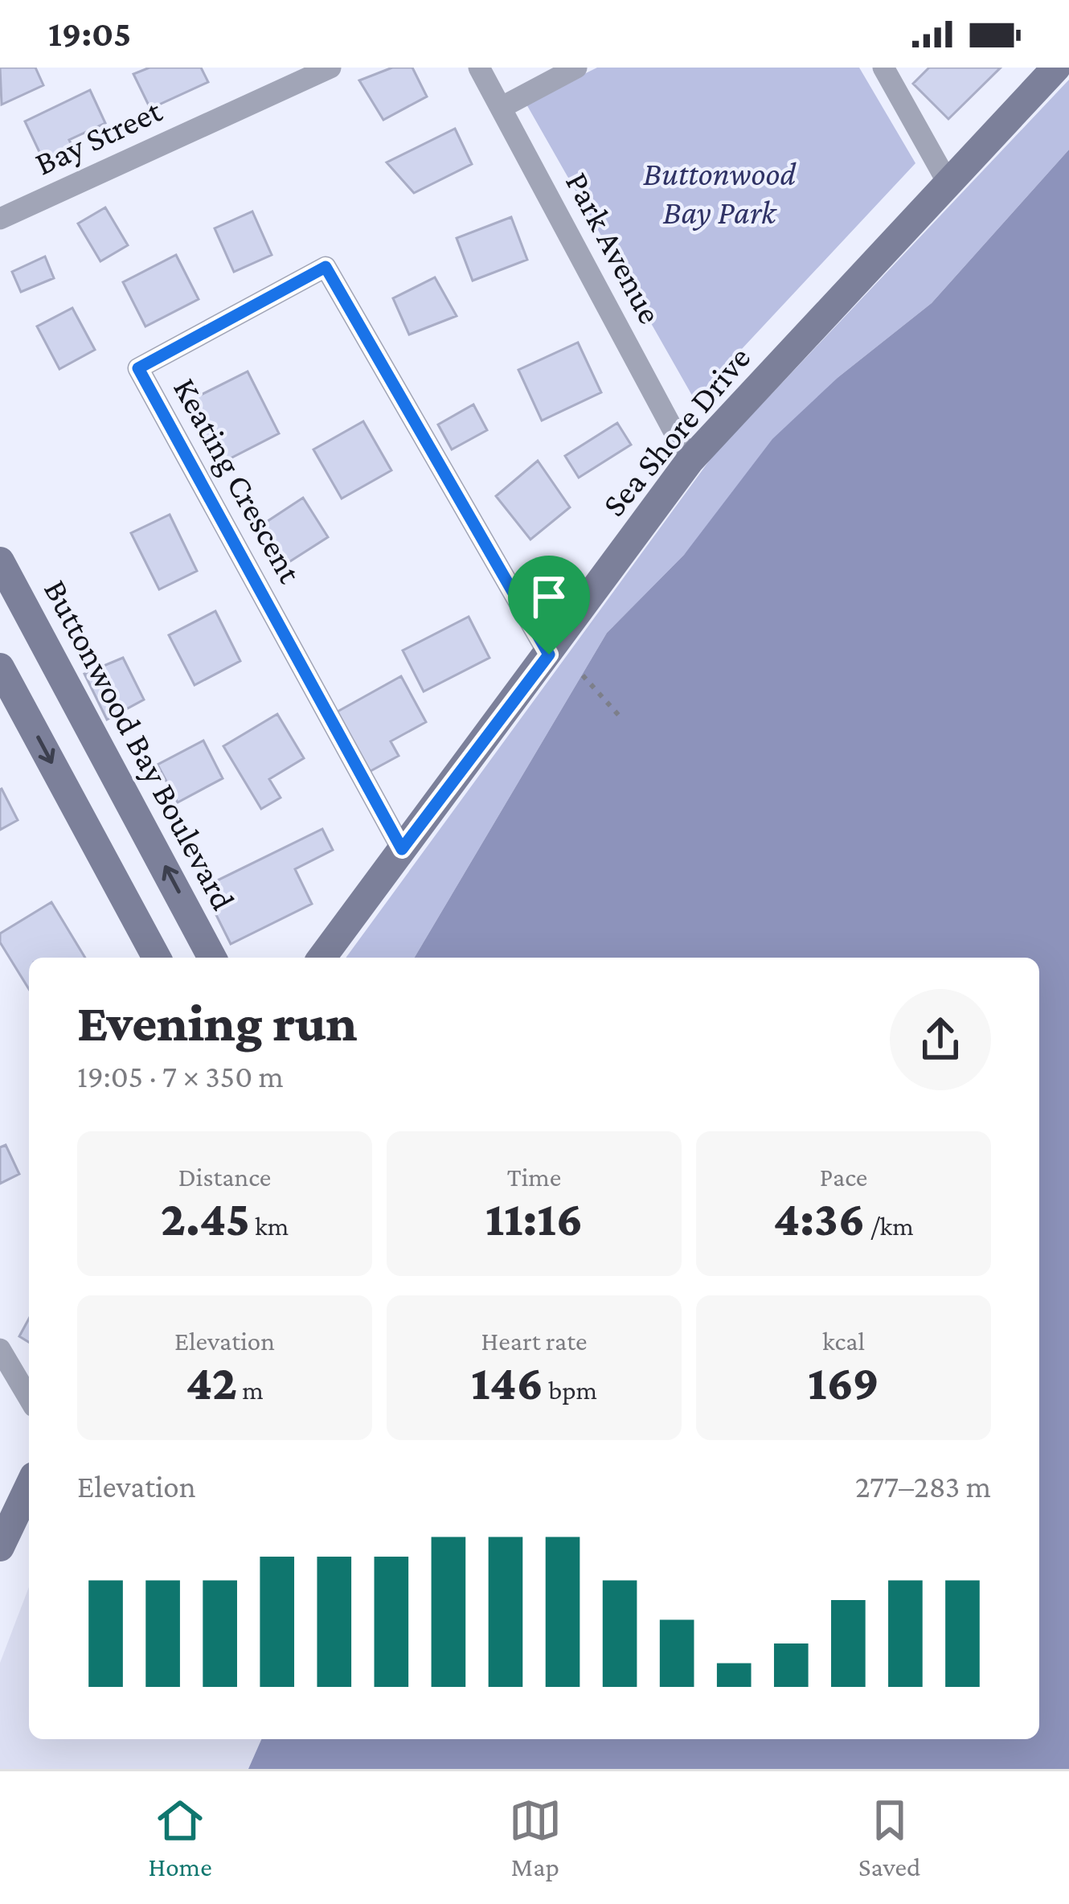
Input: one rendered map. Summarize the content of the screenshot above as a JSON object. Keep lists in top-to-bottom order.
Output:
{
  "streets": {
    "street": [
      "Bay Street",
      "Park Avenue",
      "Sea Shore Drive",
      "Keating Crescent",
      "Buttonwood Bay Boulevard"
    ]
  },
  "crossings": [
    ["Park Avenue", "Sea Shore Drive"],
    ["Sea Shore Drive", "Keating Crescent"]
  ],
  "parks": ["Buttonwood Bay Park"],
  "page": {
    "status": "19:05",
    "heading": ["Evening run", "19:05 · 7 × 350 m"],
    "stats": [
      ["Distance", "2.45 km"],
      ["Time", "11:16"],
      ["Pace", "4:36 /km"],
      ["Elevation", "42 m"],
      ["Heart rate", "146 bpm"],
      ["kcal", "169"]
    ],
    "chart": ["Elevation", "277–283 m"],
    "tabs": ["Home", "Map", "Saved"]
  }
}
